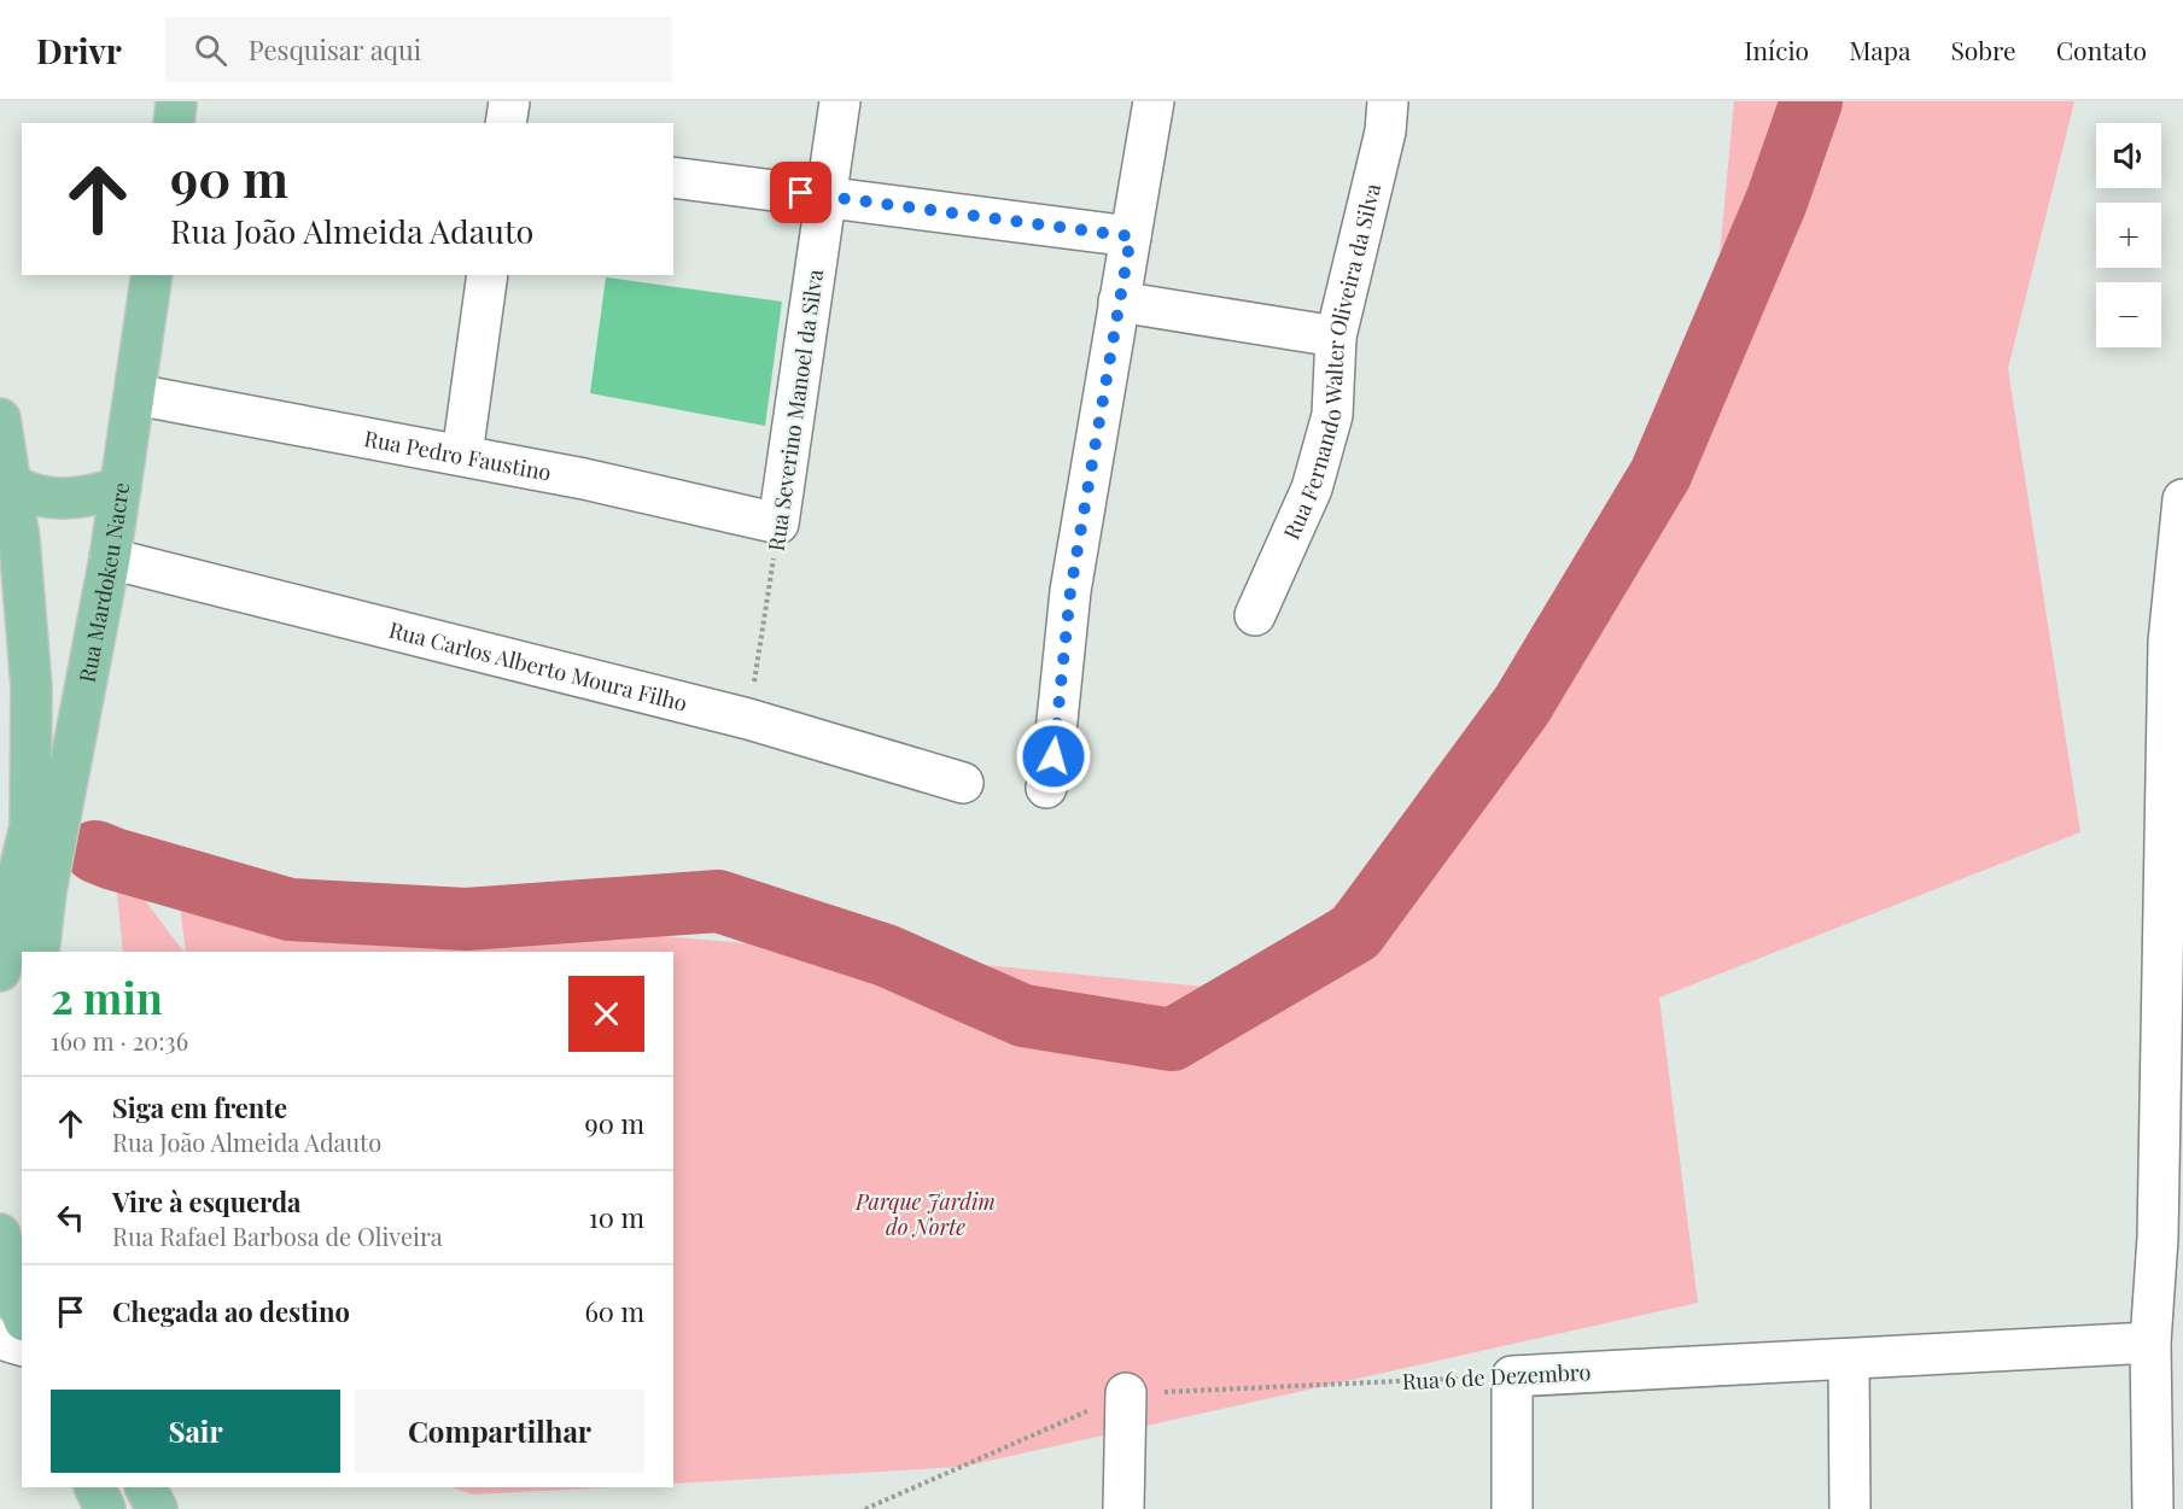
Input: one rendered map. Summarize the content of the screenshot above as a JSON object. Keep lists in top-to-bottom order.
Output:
{
  "streets": {
    "main road": ["Rua Mardokeu Nacre"],
    "street": [
      "Rua Fernando Walter Oliveira da Silva",
      "Rua Severino Manoel da Silva",
      "Rua Pedro Faustino",
      "Rua Carlos Alberto Moura Filho",
      "Rua 6 de Dezembro"
    ]
  },
  "crossings": [
    ["Rua Severino Manoel da Silva", "Rua Pedro Faustino"],
    ["Rua Severino Manoel da Silva", "Rua Carlos Alberto Moura Filho"],
    ["Rua Pedro Faustino", "Rua Mardokeu Nacre"],
    ["Rua Mardokeu Nacre", "Rua Carlos Alberto Moura Filho"]
  ],
  "parks": ["Parque Jardim do Norte"],
  "page": {
    "header": "Drivr",
    "search": "Pesquisar aqui",
    "nav": [
      "Início",
      "Mapa",
      "Sobre",
      "Contato"
    ],
    "map_buttons": ["+", "−"],
    "turn": ["90 m", "Rua João Almeida Adauto"],
    "heading": ["2 min", "160 m · 20:36"],
    "list": [
      {
        "name": "Siga em frente",
        "note": "Rua João Almeida Adauto",
        "value": "90 m"
      },
      {
        "name": "Vire à esquerda",
        "note": "Rua Rafael Barbosa de Oliveira",
        "value": "10 m"
      },
      {
        "name": "Chegada ao destino",
        "value": "60 m"
      }
    ],
    "buttons": ["Sair", "Compartilhar"]
  }
}
